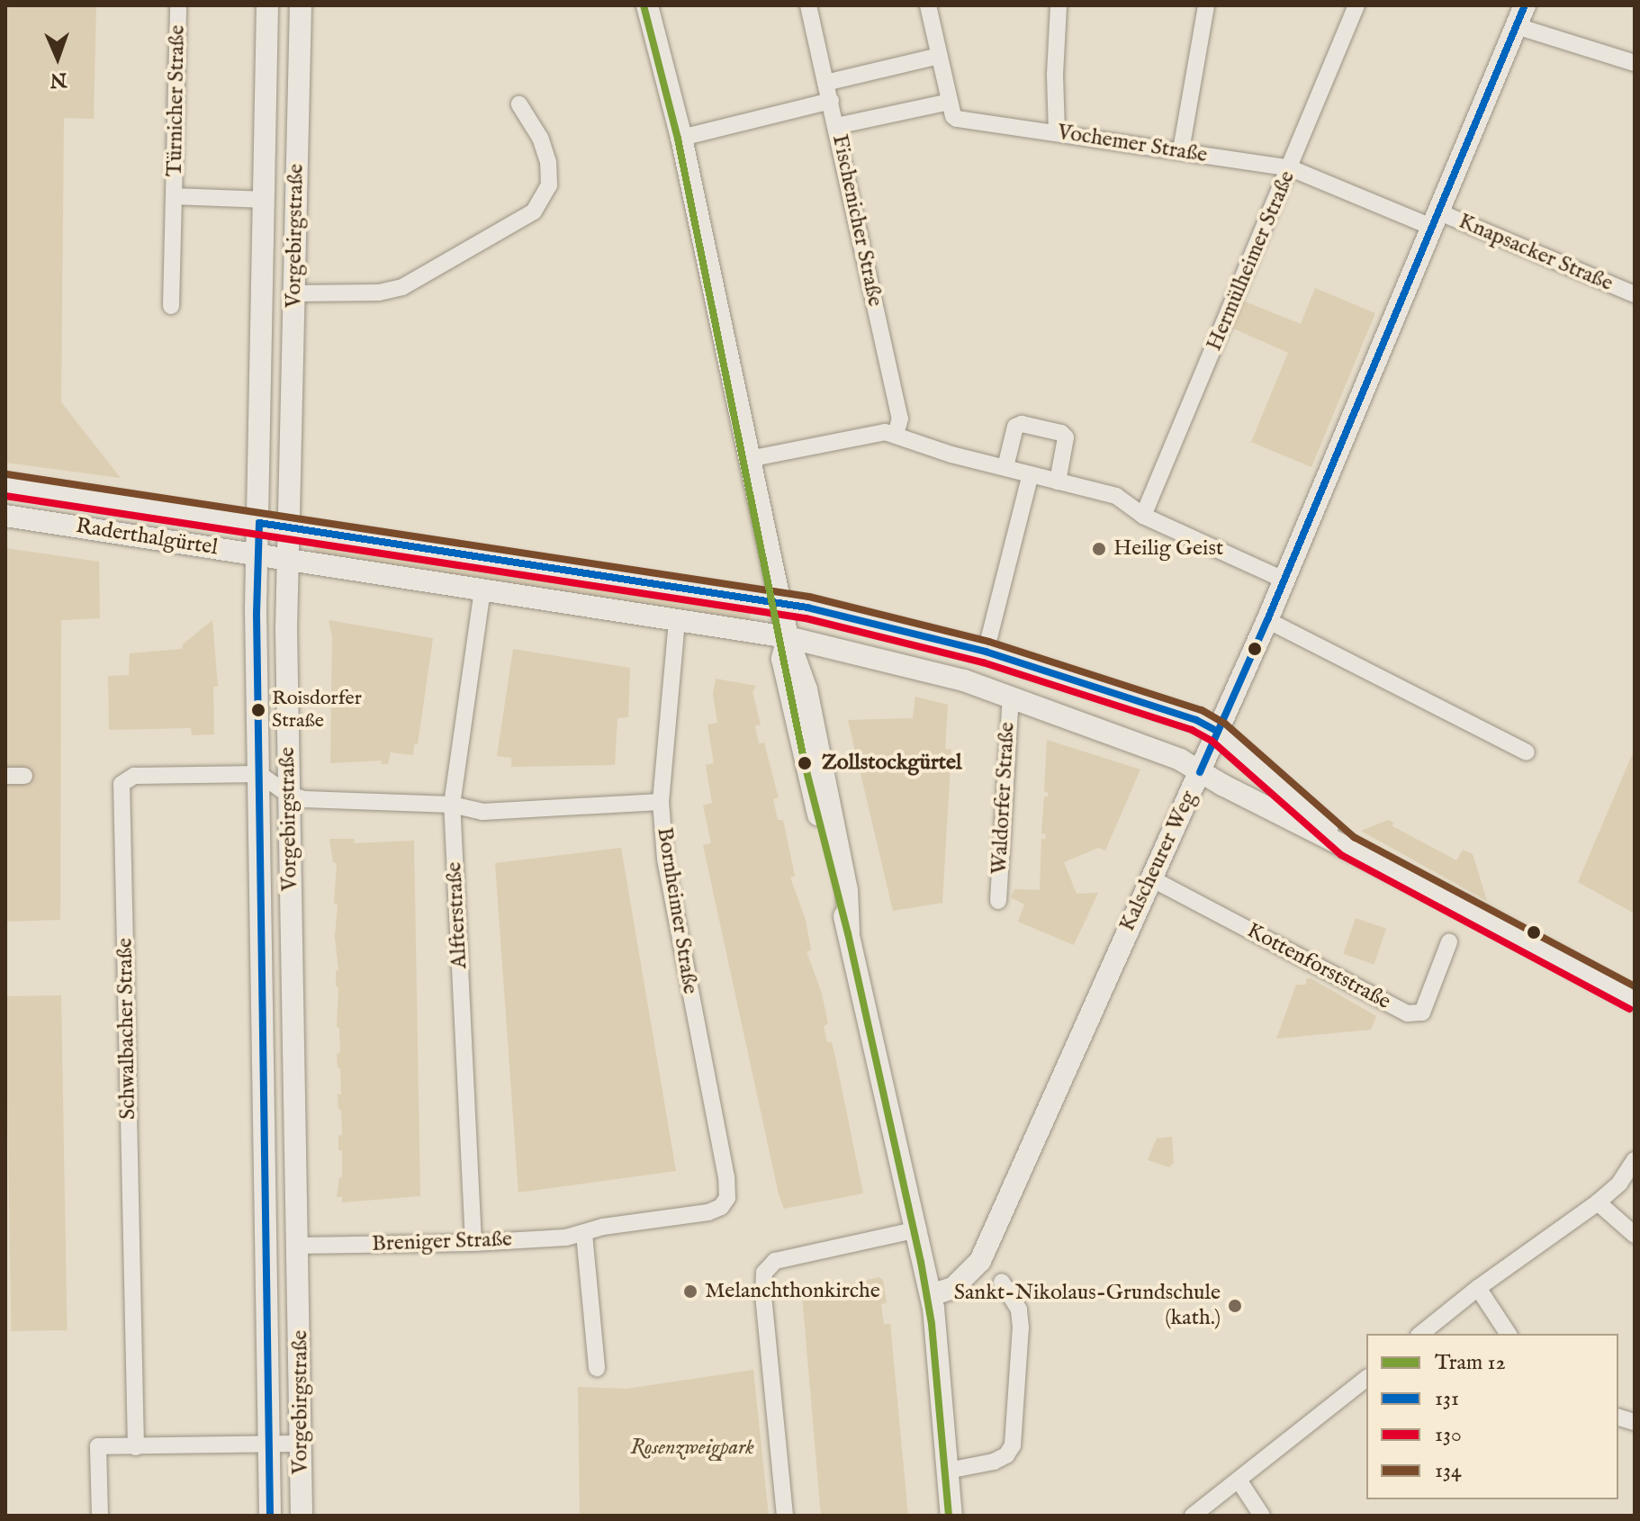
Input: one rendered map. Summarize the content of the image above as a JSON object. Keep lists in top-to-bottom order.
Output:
{
  "streets": {
    "main road": ["Vorgebirgstraße", "Raderthalgürtel", "Kalscheurer Weg"],
    "street": [
      "Türnicher Straße",
      "Vochemer Straße",
      "Fischenicher Straße",
      "Knapsacker Straße",
      "Hermülheimer Straße",
      "Waldorfer Straße",
      "Bornheimer Straße",
      "Alfterstraße",
      "Kottenforststraße",
      "Schwalbacher Straße",
      "Breniger Straße"
    ]
  },
  "crossings": [
    ["Türnicher Straße", "Vorgebirgstraße"],
    ["Vochemer Straße", "Knapsacker Straße"],
    ["Vochemer Straße", "Hermülheimer Straße"],
    ["Vochemer Straße", "Kalscheurer Weg"],
    ["Vorgebirgstraße", "Raderthalgürtel"],
    ["Vorgebirgstraße", "Schwalbacher Straße"],
    ["Vorgebirgstraße", "Breniger Straße"],
    ["Knapsacker Straße", "Kalscheurer Weg"],
    ["Kalscheurer Weg", "Kottenforststraße"],
    ["Bornheimer Straße", "Breniger Straße"],
    ["Alfterstraße", "Breniger Straße"]
  ],
  "parks": ["Rosenzweigpark"],
  "places": [
    "Heilig Geist",
    "Roisdorfer Straße",
    "Zollstockgürtel",
    "Melanchthonkirche",
    "Sankt-Nikolaus-Grundschule (kath.)"
  ],
  "lines": [
    "tram line 12",
    "transit line 131",
    "transit line 134",
    "transit line 130"
  ],
  "legend": [
    "Tram 12",
    "131",
    "130",
    "134"
  ],
  "north": "bottom"
}
